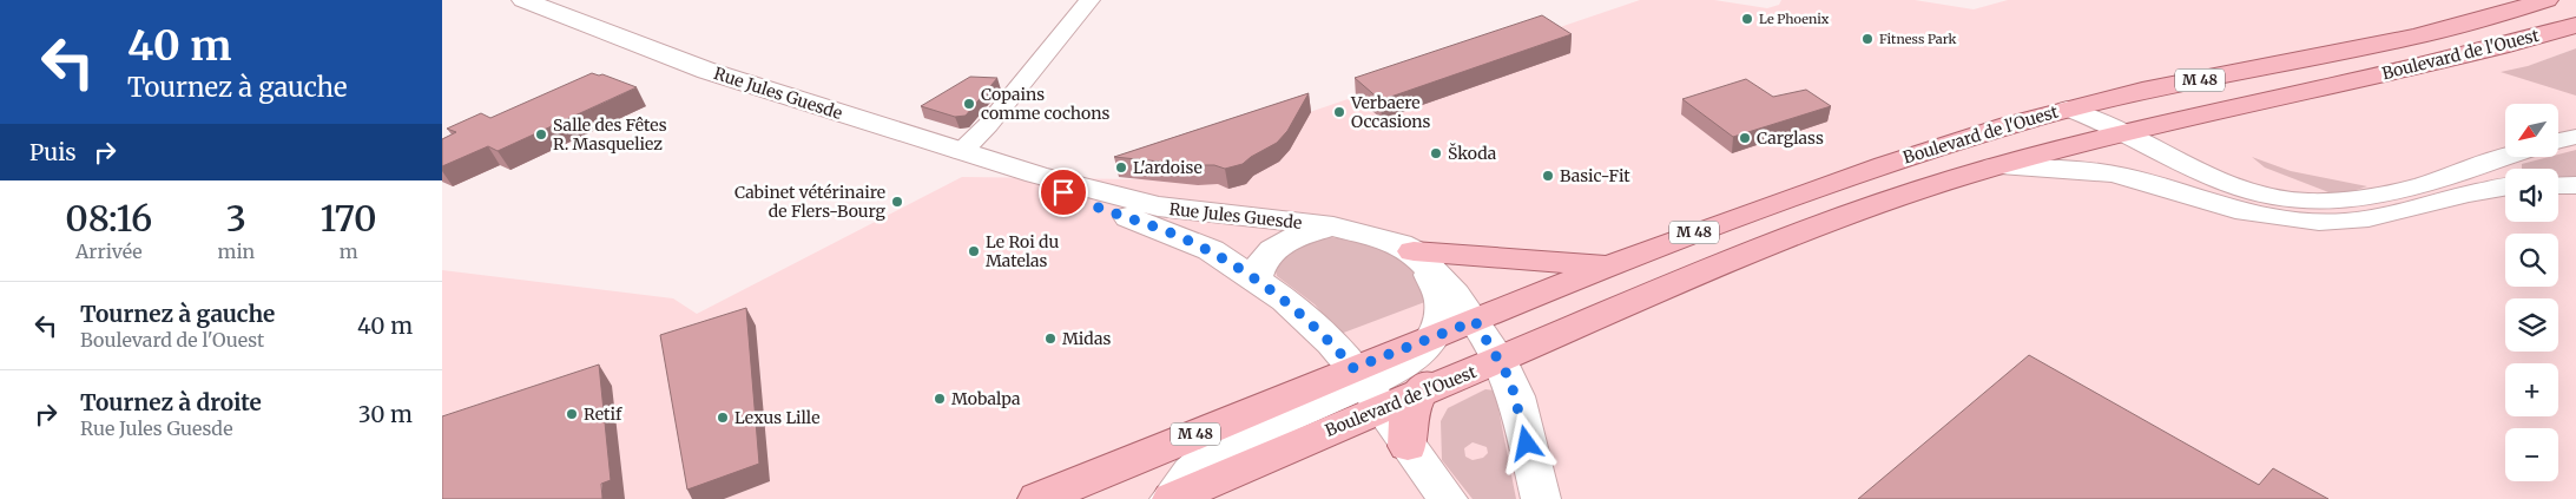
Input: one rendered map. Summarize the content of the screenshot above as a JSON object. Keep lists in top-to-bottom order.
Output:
{
  "streets": {
    "main road": ["Boulevard de l'Ouest", "M 48"],
    "street": ["Rue Jules Guesde"]
  },
  "crossings": [
    ["Boulevard de l'Ouest", "M 48"],
    ["Boulevard de l'Ouest", "Rue Jules Guesde"],
    ["M 48", "Rue Jules Guesde"]
  ],
  "places": [
    "Le Phoenix",
    "Fitness Park",
    "Copains comme cochons",
    "Verbaere Occasions",
    "Salle des Fêtes R. Masqueliez",
    "Carglass",
    "Škoda",
    "L'ardoise",
    "Basic-Fit",
    "Cabinet vétérinaire de Flers-Bourg",
    "Le Roi du Matelas",
    "Midas",
    "Mobalpa",
    "Retif",
    "Lexus Lille"
  ],
  "north": "bottom left",
  "page": {
    "turn": ["40 m", "Tournez à gauche"],
    "map_buttons": ["+", "−"],
    "then": "Puis",
    "eta": [
      "08:16",
      "Arrivée",
      "3",
      "min",
      "170",
      "m"
    ],
    "list": [
      {
        "name": "Tournez à gauche",
        "note": "Boulevard de l'Ouest",
        "value": "40 m"
      },
      {
        "name": "Tournez à droite",
        "note": "Rue Jules Guesde",
        "value": "30 m"
      }
    ]
  }
}
